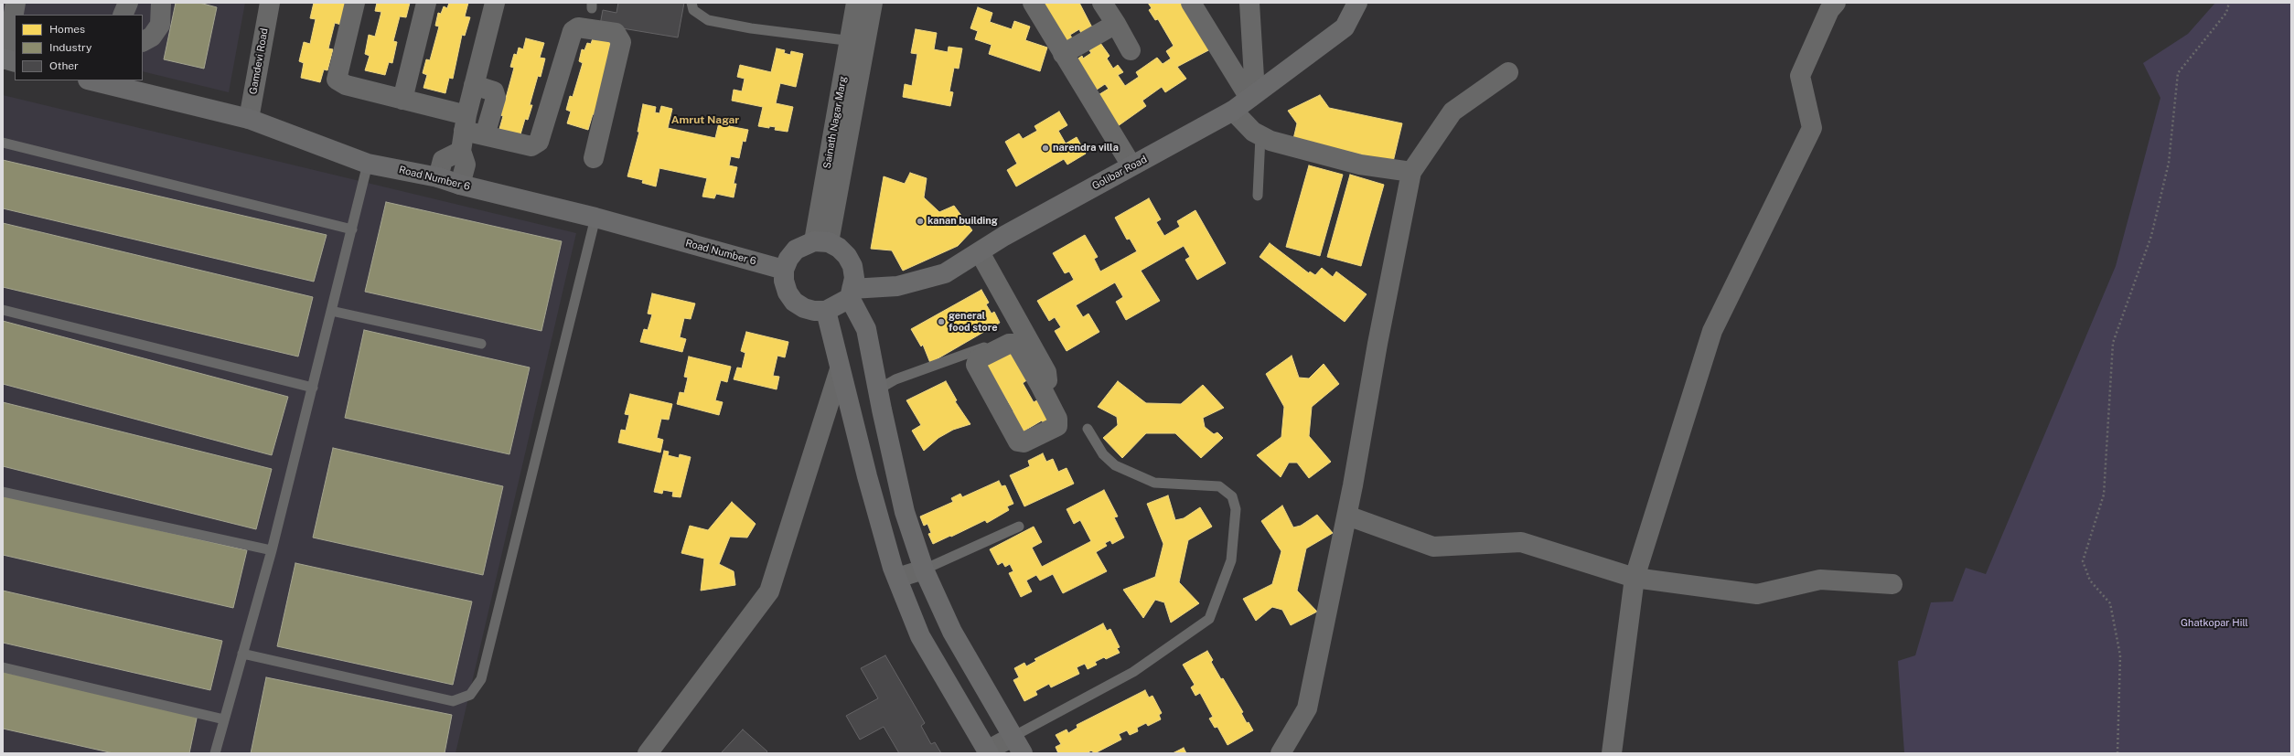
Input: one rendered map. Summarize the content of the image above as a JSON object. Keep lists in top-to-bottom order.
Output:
{
  "streets": {
    "street": [
      "Gamdevi Road",
      "Sainath Nagar Marg",
      "Golibar Road",
      "Road Number 6"
    ]
  },
  "crossings": [
    ["Gamdevi Road", "Road Number 6"],
    ["Sainath Nagar Marg", "Golibar Road"],
    ["Sainath Nagar Marg", "Road Number 6"],
    ["Golibar Road", "Road Number 6"]
  ],
  "districts": ["Amrut Nagar"],
  "parks": ["Ghatkopar Hill"],
  "places": ["narendra villa", "kanan building", "general food store"],
  "legend": ["Homes", "Industry", "Other"]
}
